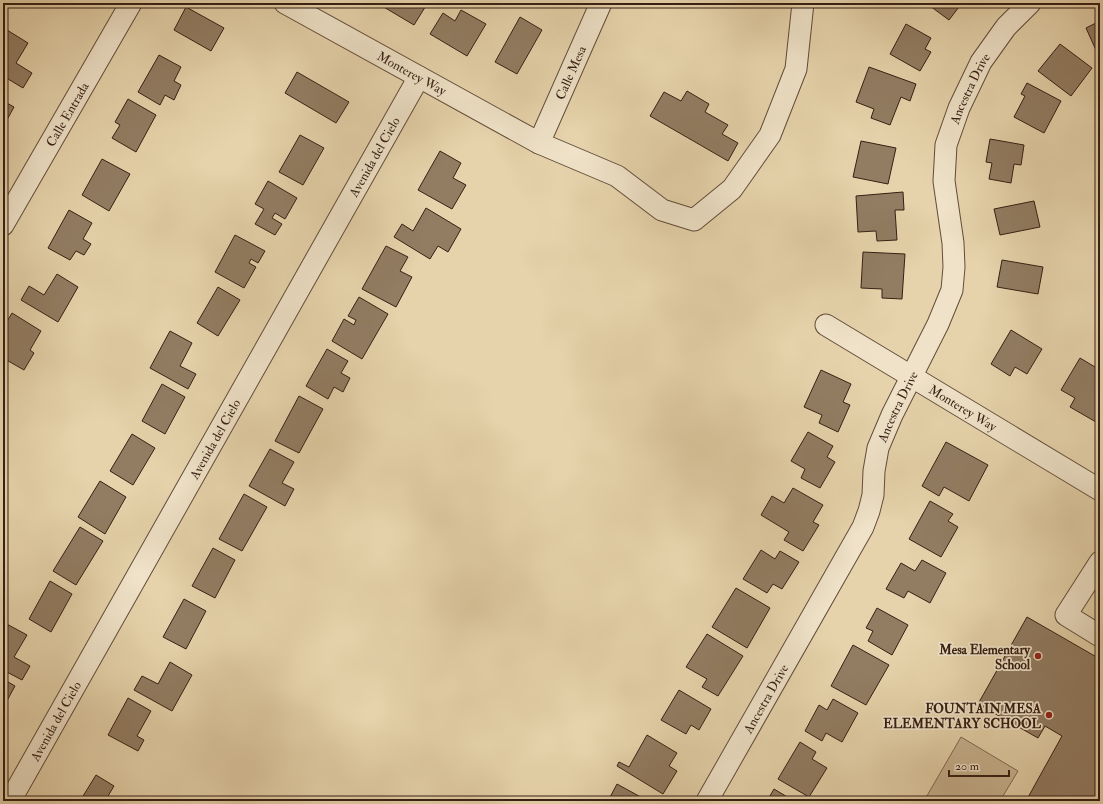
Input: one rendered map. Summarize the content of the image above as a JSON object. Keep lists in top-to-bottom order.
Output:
{
  "streets": {
    "street": [
      "Monterey Way",
      "Calle Mesa",
      "Ancestra Drive",
      "Calle Entrada",
      "Avenida del Cielo"
    ]
  },
  "crossings": [
    ["Monterey Way", "Calle Mesa"],
    ["Monterey Way", "Ancestra Drive"],
    ["Monterey Way", "Avenida del Cielo"]
  ],
  "places": ["Mesa Elementary School", "FOUNTAIN MESA ELEMENTARY SCHOOL"],
  "scale_bar": "20 m"
}
